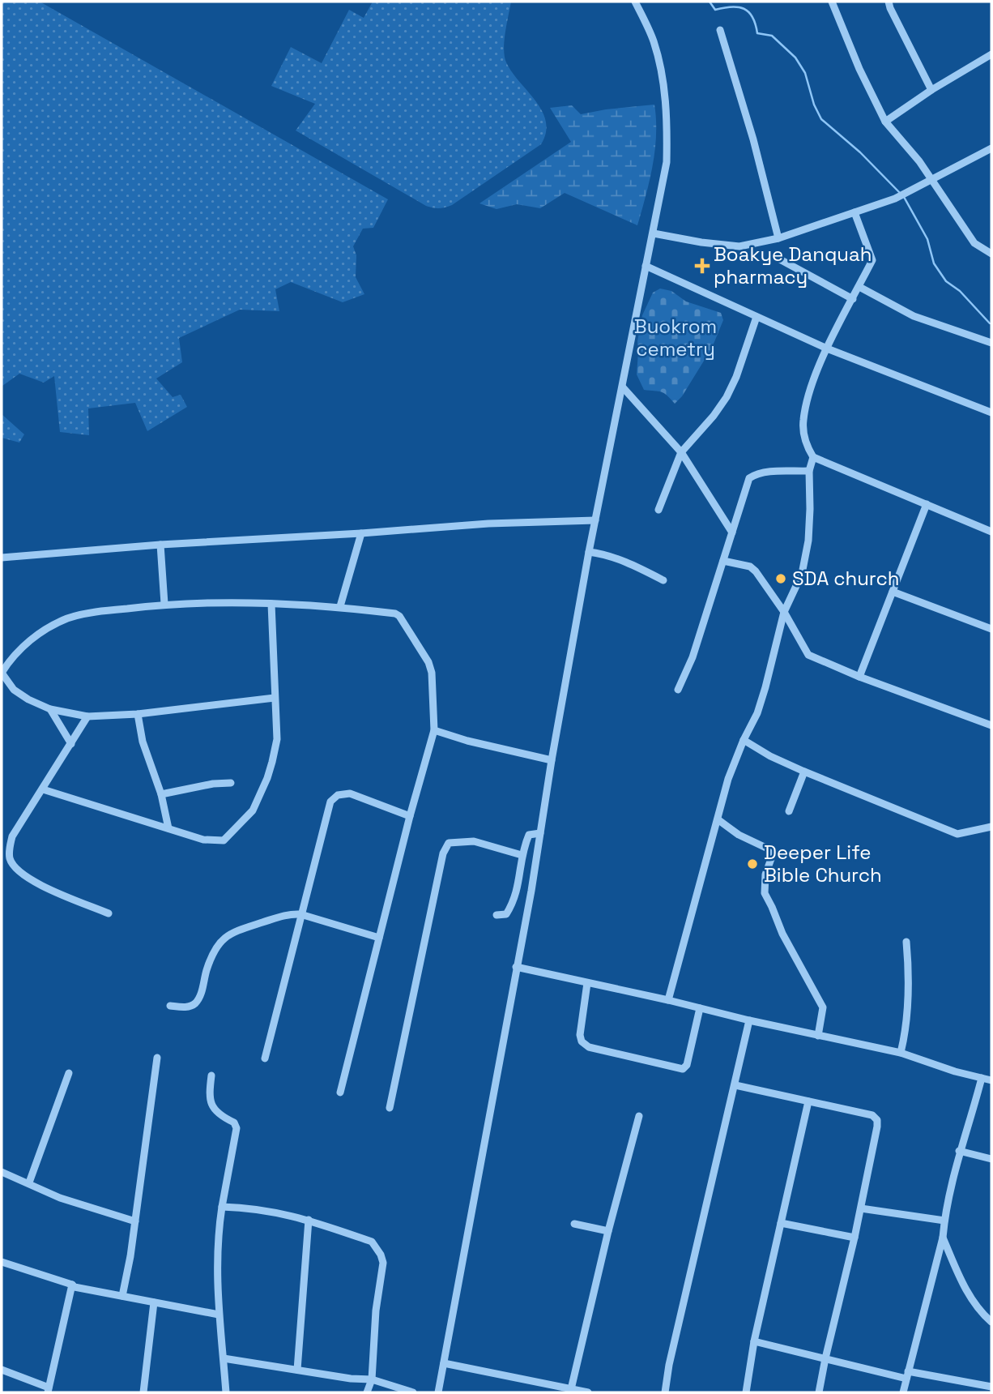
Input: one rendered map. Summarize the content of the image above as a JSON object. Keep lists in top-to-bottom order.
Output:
{
  "parks": ["Buokrom cemetry"],
  "places": {
    "health": ["Boakye Danquah pharmacy"],
    "other": ["SDA church", "Deeper Life Bible Church"]
  }
}
